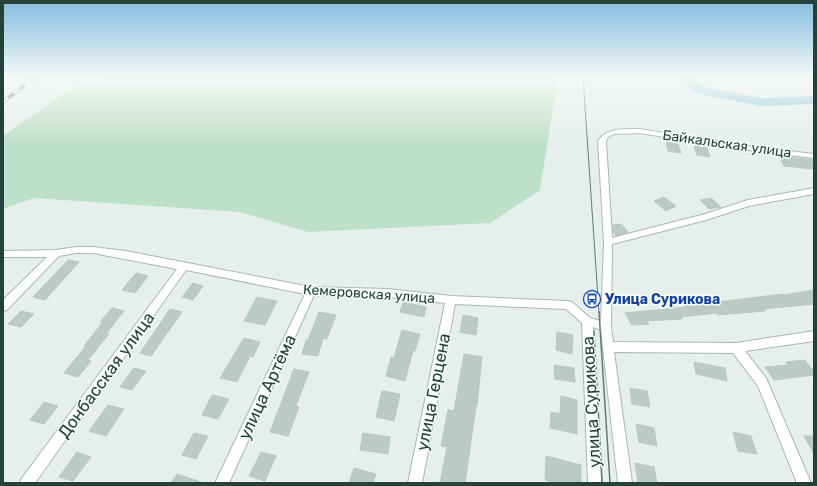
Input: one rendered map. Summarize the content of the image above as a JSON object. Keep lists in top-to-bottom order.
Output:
{
  "streets": {
    "street": [
      "Байкальская улица",
      "Кемеровская улица",
      "Донбасская улица",
      "улица Артёма",
      "улица Герцена",
      "улица Сурикова"
    ]
  },
  "crossings": [
    ["Байкальская улица", "улица Сурикова"],
    ["Кемеровская улица", "Донбасская улица"],
    ["Кемеровская улица", "улица Артёма"],
    ["Кемеровская улица", "улица Герцена"],
    ["Кемеровская улица", "улица Сурикова"]
  ],
  "places": {
    "bus stop": ["Улица Сурикова"]
  }
}
